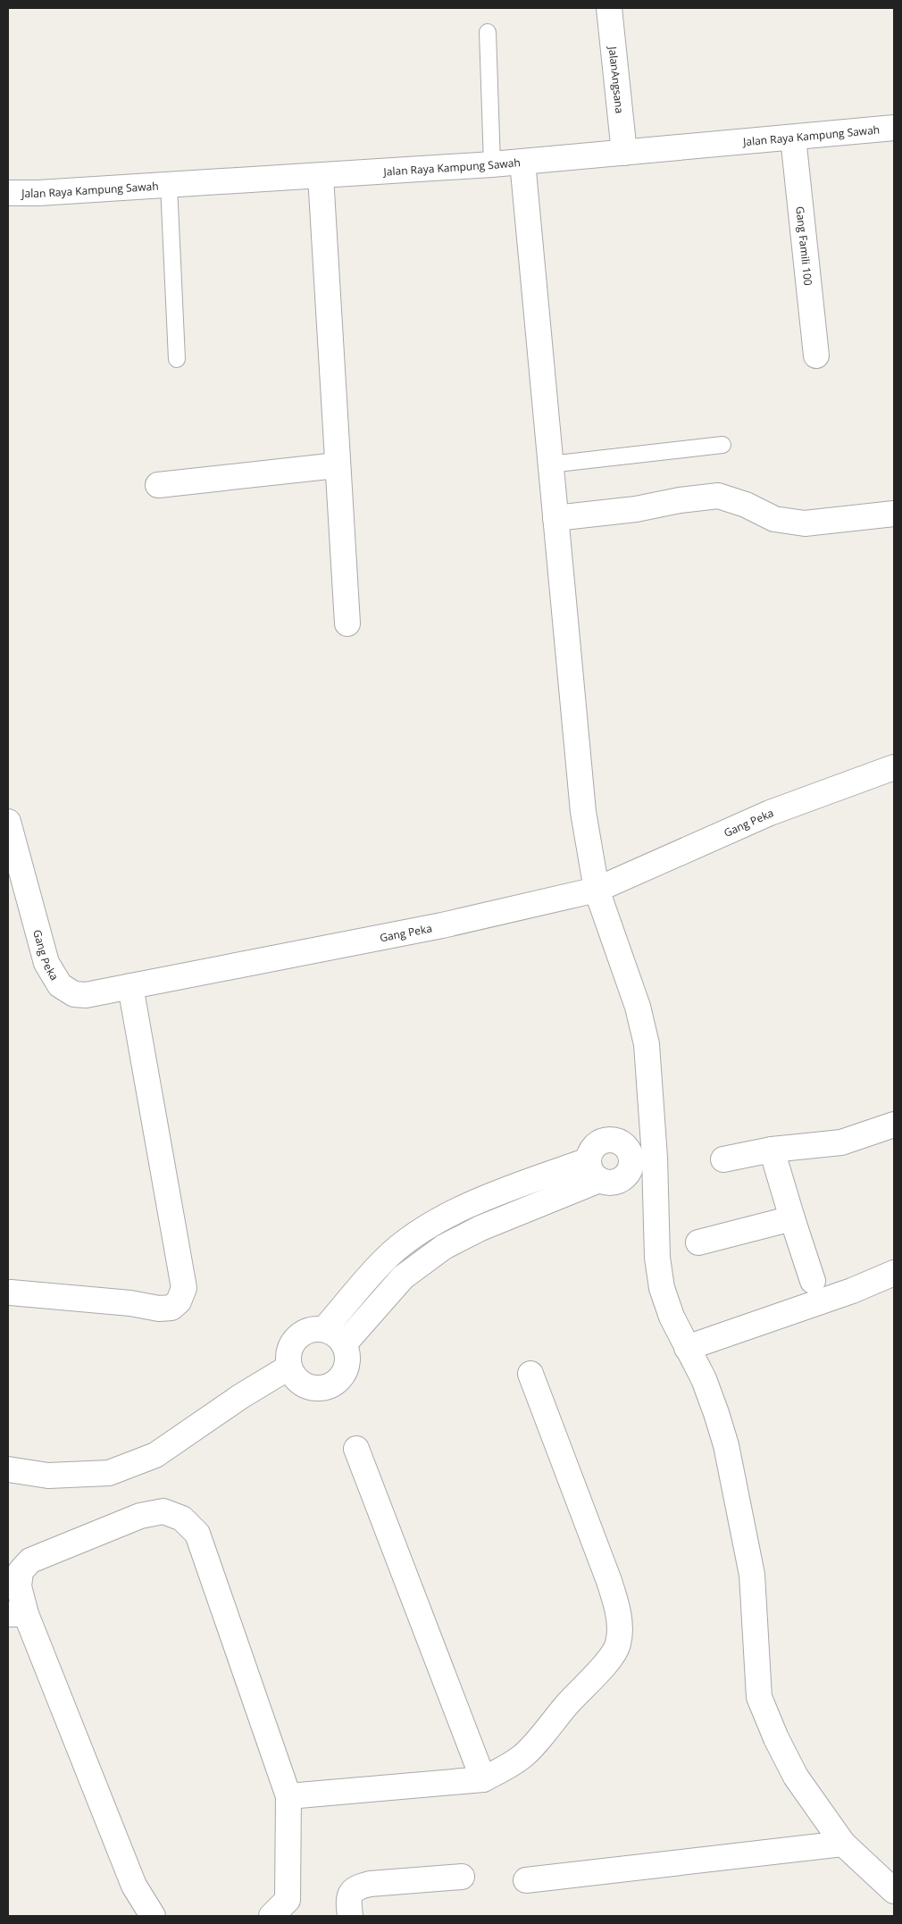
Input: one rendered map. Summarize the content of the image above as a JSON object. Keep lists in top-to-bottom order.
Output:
{
  "streets": {
    "street": [
      "JalanAngsana",
      "Jalan Raya Kampung Sawah",
      "Gang Famili 100",
      "Gang Peka"
    ]
  },
  "crossings": [
    ["JalanAngsana", "Jalan Raya Kampung Sawah"],
    ["Jalan Raya Kampung Sawah", "Gang Famili 100"]
  ]
}
